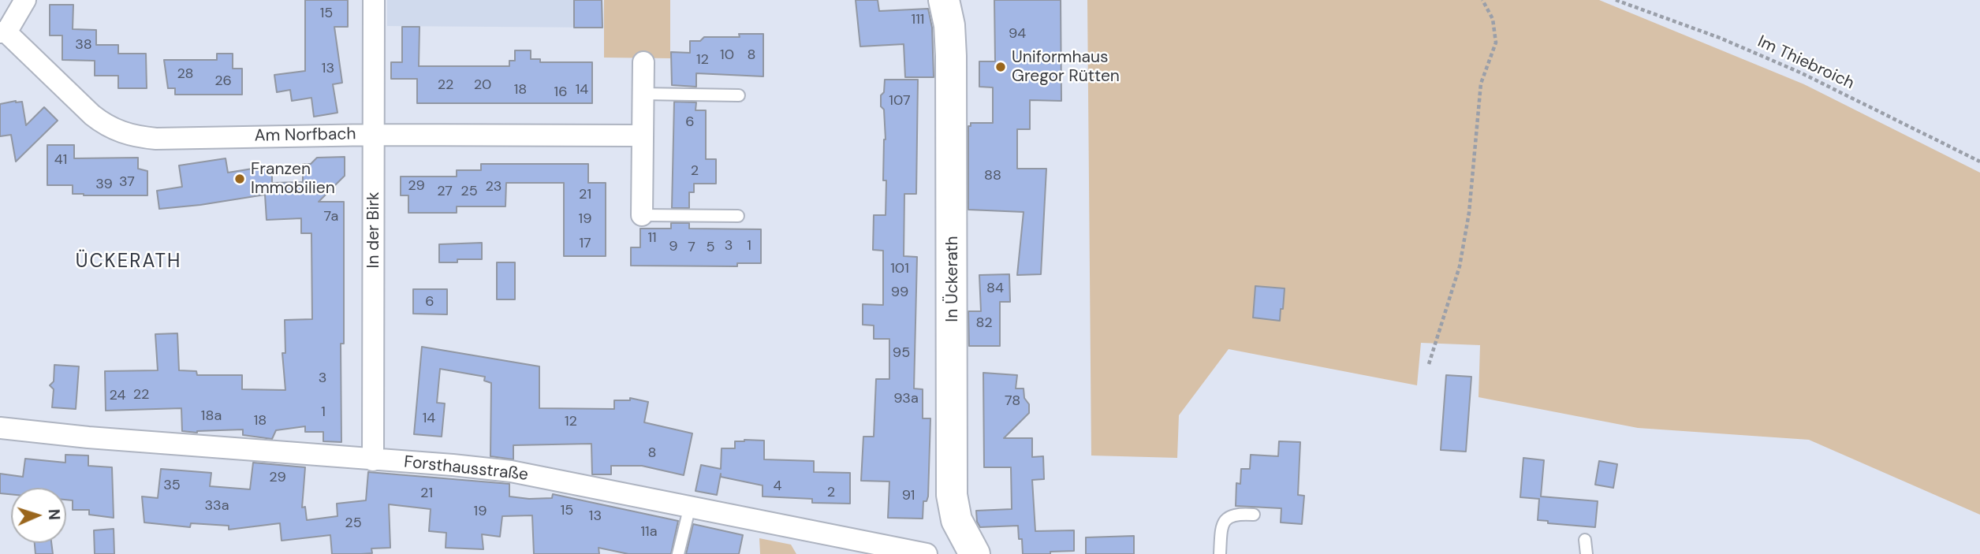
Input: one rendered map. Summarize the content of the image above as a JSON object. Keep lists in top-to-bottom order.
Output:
{
  "streets": {
    "main road": ["In Ückerath"],
    "street": ["Am Norfbach", "In der Birk", "Forsthausstraße"],
    "path": ["Im Thiebroich"]
  },
  "crossings": [
    ["Am Norfbach", "In der Birk"],
    ["In der Birk", "Forsthausstraße"]
  ],
  "districts": ["ÜCKERATH"],
  "places": ["Uniformhaus Gregor Rütten", "Franzen Immobilien"],
  "house_numbers": [
    "15",
    "111",
    "94",
    "38",
    "10",
    "8",
    "12",
    "13",
    "28",
    "26",
    "22",
    "20",
    "18",
    "14",
    "16",
    "107",
    "6",
    "41",
    "2",
    "88",
    "37",
    "39",
    "29",
    "23",
    "27",
    "25",
    "21",
    "7a",
    "19",
    "11",
    "17",
    "3",
    "1",
    "9",
    "7",
    "5",
    "101",
    "84",
    "99",
    "6",
    "82",
    "95",
    "3",
    "22",
    "24",
    "93a",
    "78",
    "1",
    "18a",
    "14",
    "18",
    "12",
    "8",
    "29",
    "35",
    "4",
    "2",
    "21",
    "91",
    "33a",
    "15",
    "19",
    "13",
    "25",
    "11a"
  ],
  "north": "right"
}
